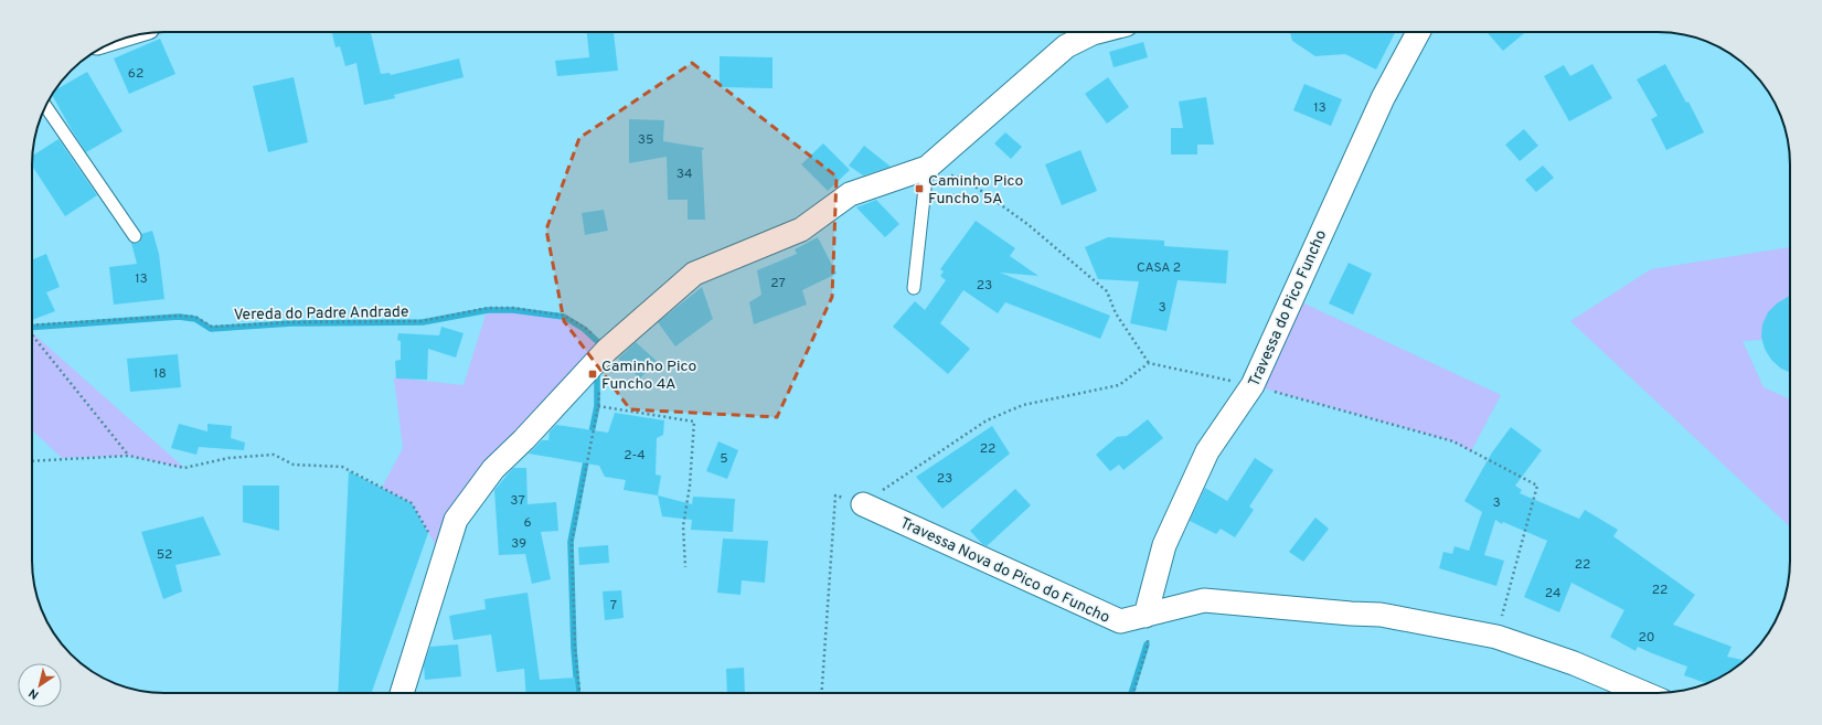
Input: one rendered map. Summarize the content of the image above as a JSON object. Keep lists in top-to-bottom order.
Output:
{
  "streets": {
    "street": ["Travessa do Pico Funcho", "Travessa Nova do Pico do Funcho"],
    "path": ["Vereda do Padre Andrade"]
  },
  "crossings": [
    ["Travessa do Pico Funcho", "Travessa Nova do Pico do Funcho"]
  ],
  "places": {
    "transit": ["Caminho Pico Funcho 5A", "Caminho Pico Funcho 4A"]
  },
  "house_numbers": [
    "62",
    "13",
    "35",
    "34",
    "CASA 2",
    "13",
    "27",
    "23",
    "3",
    "18",
    "22",
    "2-4",
    "5",
    "23",
    "37",
    "3",
    "6",
    "39",
    "52",
    "22",
    "22",
    "24",
    "7",
    "20"
  ],
  "north": "bottom left"
}
